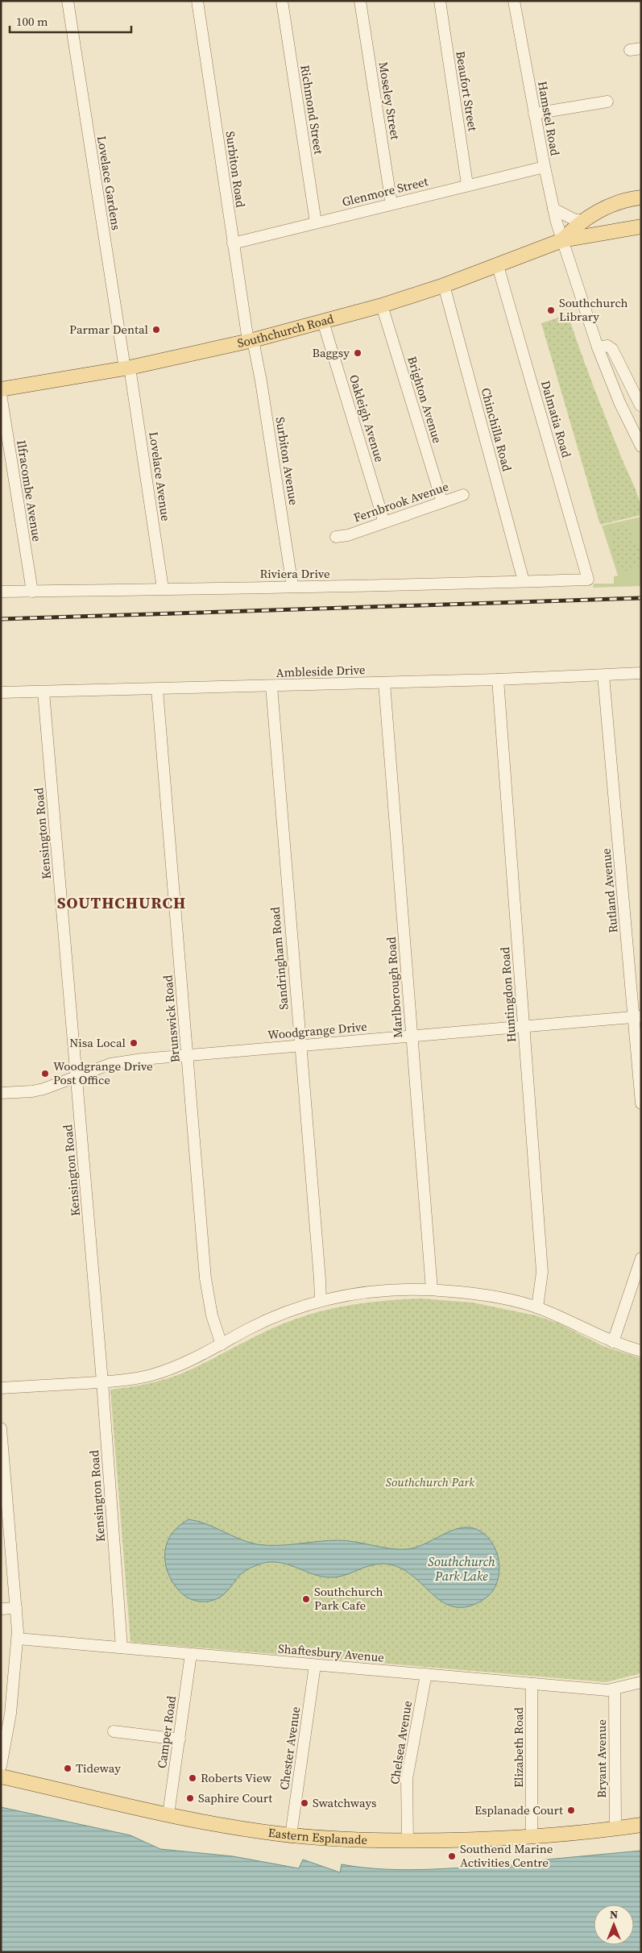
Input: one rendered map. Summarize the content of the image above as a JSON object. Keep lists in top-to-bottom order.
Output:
{
  "streets": {
    "main road": ["Southchurch Road", "Eastern Esplanade"],
    "street": [
      "Beaufort Street",
      "Moseley Street",
      "Richmond Street",
      "Hamstel Road",
      "Surbiton Road",
      "Lovelace Gardens",
      "Glenmore Street",
      "Brighton Avenue",
      "Oakleigh Avenue",
      "Dalmatia Road",
      "Chinchilla Road",
      "Surbiton Avenue",
      "Lovelace Avenue",
      "Ilfracombe Avenue",
      "Fernbrook Avenue",
      "Riviera Drive",
      "Ambleside Drive",
      "Kensington Road",
      "Rutland Avenue",
      "Sandringham Road",
      "Marlborough Road",
      "Huntingdon Road",
      "Brunswick Road",
      "Woodgrange Drive",
      "Shaftesbury Avenue",
      "Camper Road",
      "Chelsea Avenue",
      "Elizabeth Road",
      "Chester Avenue",
      "Bryant Avenue"
    ]
  },
  "crossings": [
    ["Beaufort Street", "Glenmore Street"],
    ["Moseley Street", "Glenmore Street"],
    ["Richmond Street", "Glenmore Street"],
    ["Hamstel Road", "Glenmore Street"],
    ["Hamstel Road", "Southchurch Road"],
    ["Surbiton Road", "Glenmore Street"],
    ["Surbiton Road", "Southchurch Road"],
    ["Surbiton Road", "Surbiton Avenue"],
    ["Lovelace Gardens", "Southchurch Road"],
    ["Lovelace Gardens", "Lovelace Avenue"],
    ["Southchurch Road", "Brighton Avenue"],
    ["Southchurch Road", "Oakleigh Avenue"],
    ["Southchurch Road", "Dalmatia Road"],
    ["Southchurch Road", "Chinchilla Road"],
    ["Southchurch Road", "Surbiton Avenue"],
    ["Southchurch Road", "Lovelace Avenue"],
    ["Brighton Avenue", "Fernbrook Avenue"],
    ["Oakleigh Avenue", "Fernbrook Avenue"],
    ["Dalmatia Road", "Riviera Drive"],
    ["Chinchilla Road", "Riviera Drive"],
    ["Surbiton Avenue", "Riviera Drive"],
    ["Lovelace Avenue", "Riviera Drive"],
    ["Ilfracombe Avenue", "Riviera Drive"],
    ["Ambleside Drive", "Kensington Road"],
    ["Ambleside Drive", "Rutland Avenue"],
    ["Ambleside Drive", "Sandringham Road"],
    ["Ambleside Drive", "Marlborough Road"],
    ["Ambleside Drive", "Huntingdon Road"],
    ["Ambleside Drive", "Brunswick Road"],
    ["Kensington Road", "Woodgrange Drive"],
    ["Kensington Road", "Shaftesbury Avenue"],
    ["Rutland Avenue", "Woodgrange Drive"],
    ["Sandringham Road", "Woodgrange Drive"],
    ["Marlborough Road", "Woodgrange Drive"],
    ["Huntingdon Road", "Woodgrange Drive"],
    ["Brunswick Road", "Woodgrange Drive"],
    ["Shaftesbury Avenue", "Camper Road"],
    ["Shaftesbury Avenue", "Chelsea Avenue"],
    ["Shaftesbury Avenue", "Elizabeth Road"],
    ["Shaftesbury Avenue", "Chester Avenue"],
    ["Shaftesbury Avenue", "Bryant Avenue"],
    ["Camper Road", "Eastern Esplanade"],
    ["Chelsea Avenue", "Eastern Esplanade"],
    ["Elizabeth Road", "Eastern Esplanade"],
    ["Chester Avenue", "Eastern Esplanade"],
    ["Bryant Avenue", "Eastern Esplanade"]
  ],
  "districts": ["SOUTHCHURCH"],
  "water": ["Southchurch Park Lake"],
  "parks": ["Southchurch Park"],
  "places": [
    "Southchurch Library",
    "Parmar Dental",
    "Baggsy",
    "Nisa Local",
    "Woodgrange Drive Post Office",
    "Southchurch Park Cafe",
    "Tideway",
    "Roberts View",
    "Saphire Court",
    "Swatchways",
    "Esplanade Court",
    "Southend Marine Activities Centre"
  ],
  "scale_bar": "100 m",
  "north": "top"
}
